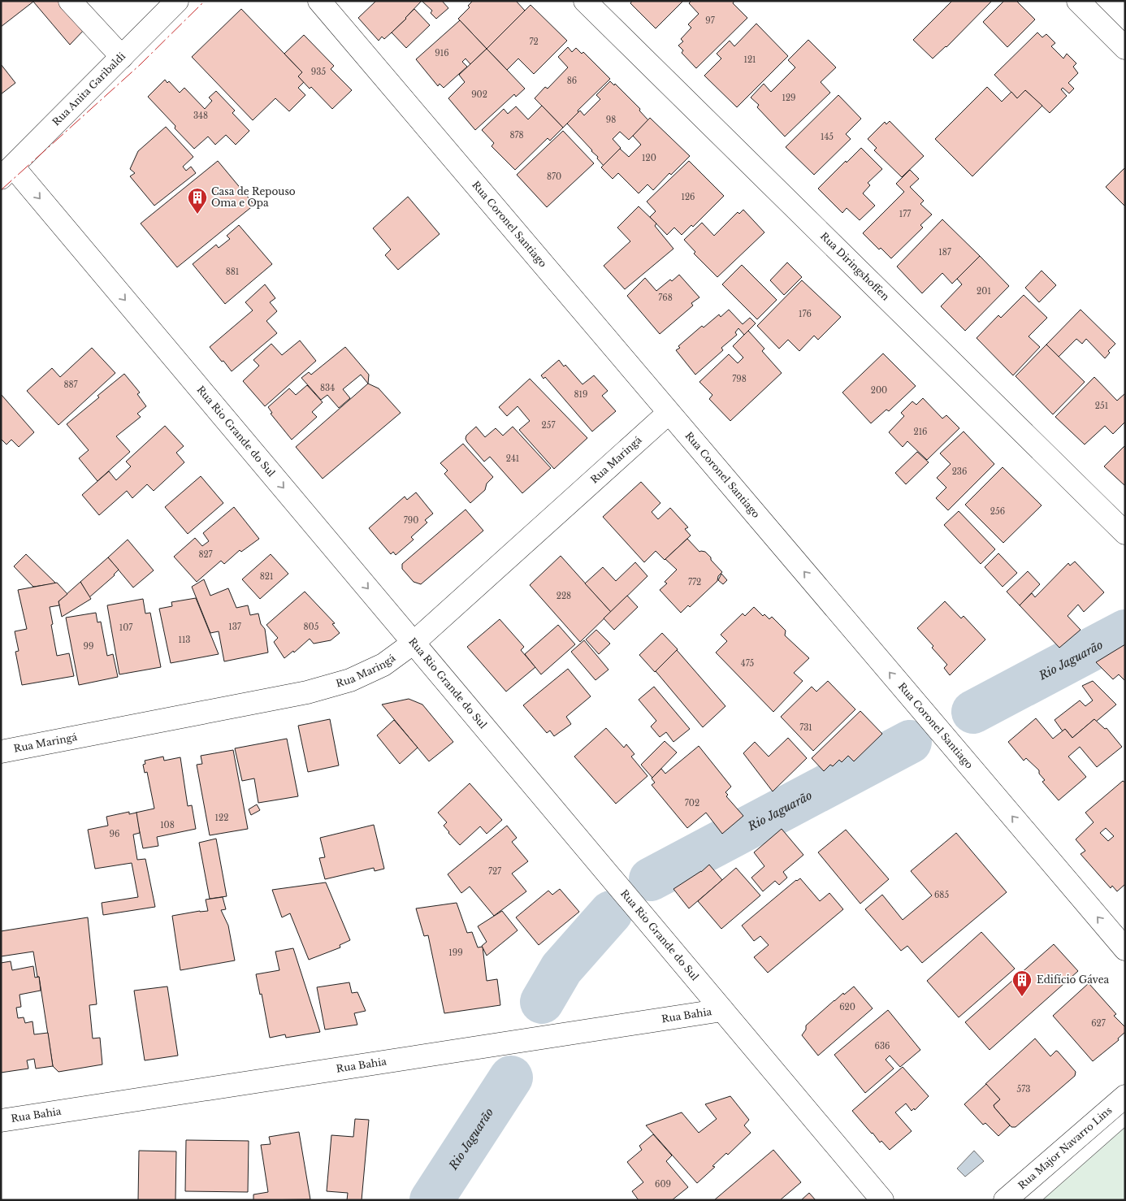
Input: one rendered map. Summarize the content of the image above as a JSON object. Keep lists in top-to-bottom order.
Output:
{
  "streets": {
    "main road": [
      "Rua Anita Garibaldi",
      "Rua Coronel Santiago",
      "Rua Diringshoffen",
      "Rua Rio Grande do Sul",
      "Rua Maringá",
      "Rua Bahia",
      "Rua Major Navarro Lins"
    ]
  },
  "crossings": [
    ["Rua Anita Garibaldi", "Rua Rio Grande do Sul"],
    ["Rua Coronel Santiago", "Rua Maringá"],
    ["Rua Rio Grande do Sul", "Rua Maringá"],
    ["Rua Rio Grande do Sul", "Rua Bahia"]
  ],
  "one_way": ["Rua Coronel Santiago", "Rua Rio Grande do Sul"],
  "water": ["Rio Jaguarão"],
  "places": {
    "building": ["Casa de Repouso Oma e Opa", "Edifício Gávea"]
  },
  "house_numbers": [
    "97",
    "72",
    "916",
    "121",
    "935",
    "86",
    "902",
    "129",
    "348",
    "98",
    "878",
    "145",
    "120",
    "870",
    "126",
    "177",
    "187",
    "881",
    "201",
    "768",
    "176",
    "798",
    "887",
    "834",
    "200",
    "819",
    "251",
    "257",
    "216",
    "241",
    "236",
    "256",
    "790",
    "827",
    "821",
    "772",
    "228",
    "137",
    "805",
    "107",
    "113",
    "99",
    "475",
    "731",
    "702",
    "122",
    "108",
    "96",
    "727",
    "685",
    "199",
    "620",
    "627",
    "636",
    "573",
    "609"
  ]
}
